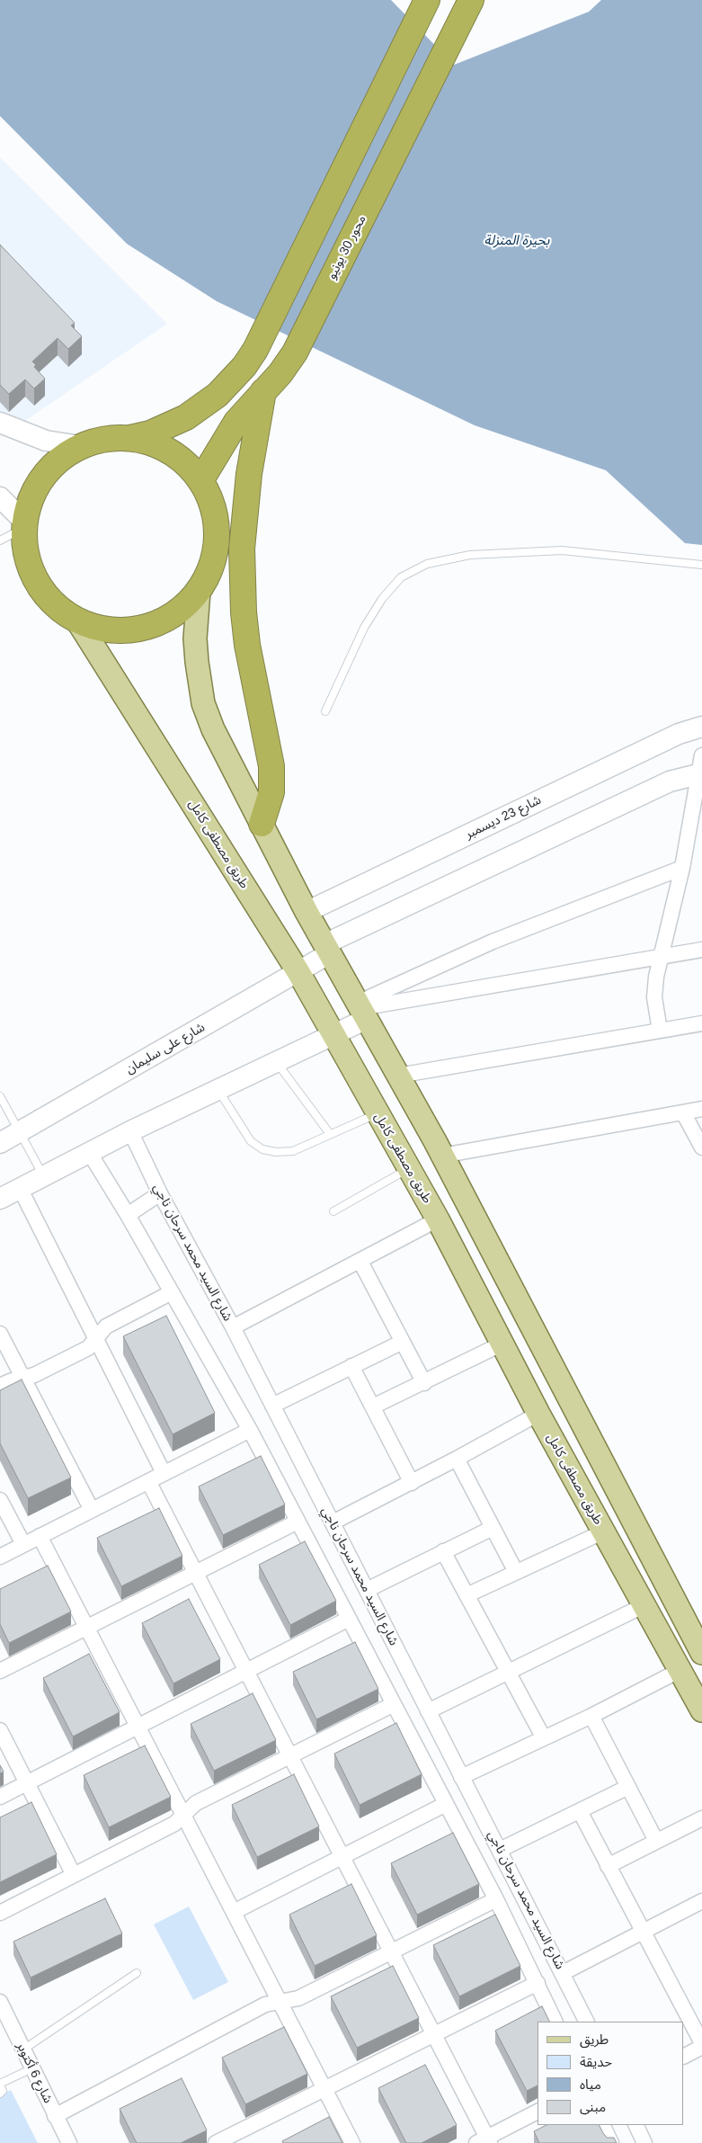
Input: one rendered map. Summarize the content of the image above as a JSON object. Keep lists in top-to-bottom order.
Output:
{
  "streets": {
    "highway": ["محور 30 يونيو"],
    "main road": ["طريق مصطفى كامل"],
    "street": [
      "شارع 23 ديسمبر",
      "شارع على سليمان",
      "شارع السيد محمد سرحان ناجي",
      "شارع 6 أكتوبر"
    ]
  },
  "crossings": [
    ["طريق مصطفى كامل", "شارع على سليمان"]
  ],
  "water": ["بحيرة المنزلة"],
  "legend": [
    "طريق",
    "حديقة",
    "مياه",
    "مبنى"
  ]
}
